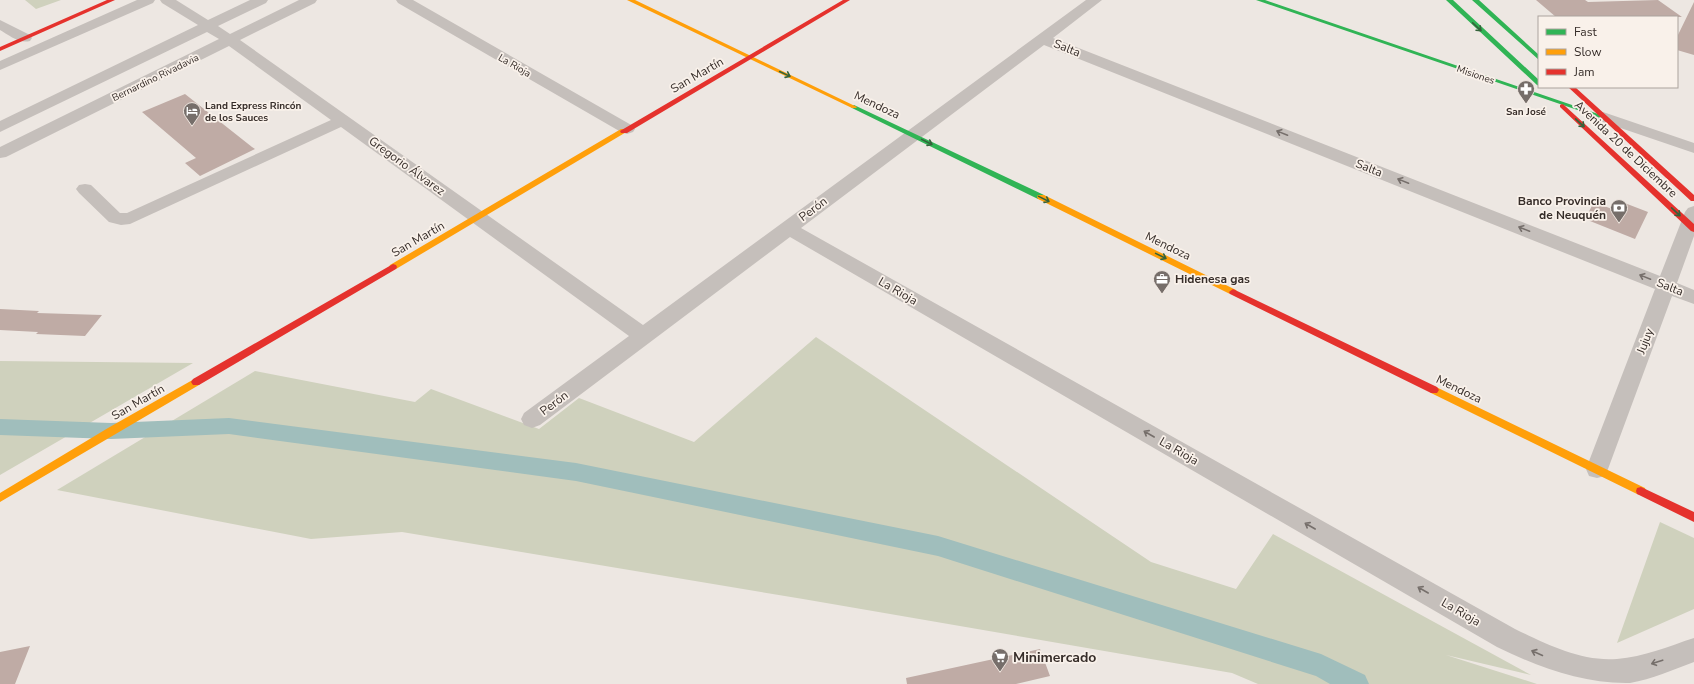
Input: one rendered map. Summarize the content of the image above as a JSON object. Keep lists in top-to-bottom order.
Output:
{
  "streets": {
    "street": [
      "Salta",
      "La Rioja",
      "Misiones",
      "San Martín",
      "Bernardino Rivadavia",
      "Mendoza",
      "Avenida 20 de Diciembre",
      "Gregorio Álvarez",
      "Perón",
      "Jujuy"
    ]
  },
  "crossings": [
    ["Salta", "Perón"],
    ["Salta", "Jujuy"],
    ["La Rioja", "San Martín"],
    ["La Rioja", "Perón"],
    ["Misiones", "Avenida 20 de Diciembre"],
    ["San Martín", "Mendoza"],
    ["San Martín", "Gregorio Álvarez"],
    ["Bernardino Rivadavia", "Gregorio Álvarez"],
    ["Mendoza", "Perón"],
    ["Mendoza", "Jujuy"],
    ["Avenida 20 de Diciembre", "Jujuy"],
    ["Gregorio Álvarez", "Perón"]
  ],
  "one_way": ["Salta", "La Rioja", "Mendoza"],
  "places": {
    "pharmacy": ["San José"],
    "hotel": ["Land Express Rincón de los Sauces"],
    "bank": ["Banco Provincia de Neuquén"],
    "office": ["Hidenesa gas"],
    "supermarket": ["Minimercado"]
  },
  "legend": ["Fast", "Slow", "Jam"]
}
